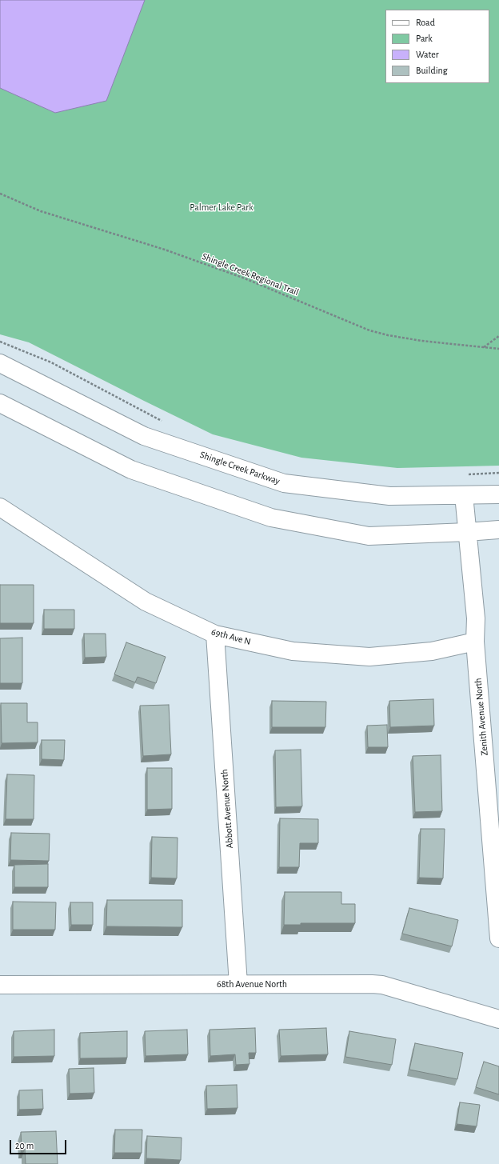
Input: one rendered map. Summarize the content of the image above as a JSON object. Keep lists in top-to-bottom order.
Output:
{
  "streets": {
    "street": [
      "Shingle Creek Parkway",
      "69th Ave N",
      "Zenith Avenue North",
      "Abbott Avenue North",
      "68th Avenue North"
    ],
    "path": ["Shingle Creek Regional Trail"]
  },
  "crossings": [
    ["Shingle Creek Parkway", "Zenith Avenue North"],
    ["69th Ave N", "Zenith Avenue North"],
    ["69th Ave N", "Abbott Avenue North"],
    ["Abbott Avenue North", "68th Avenue North"]
  ],
  "parks": ["Palmer Lake Park"],
  "legend": [
    "Road",
    "Park",
    "Water",
    "Building"
  ],
  "scale_bar": "20 m"
}
